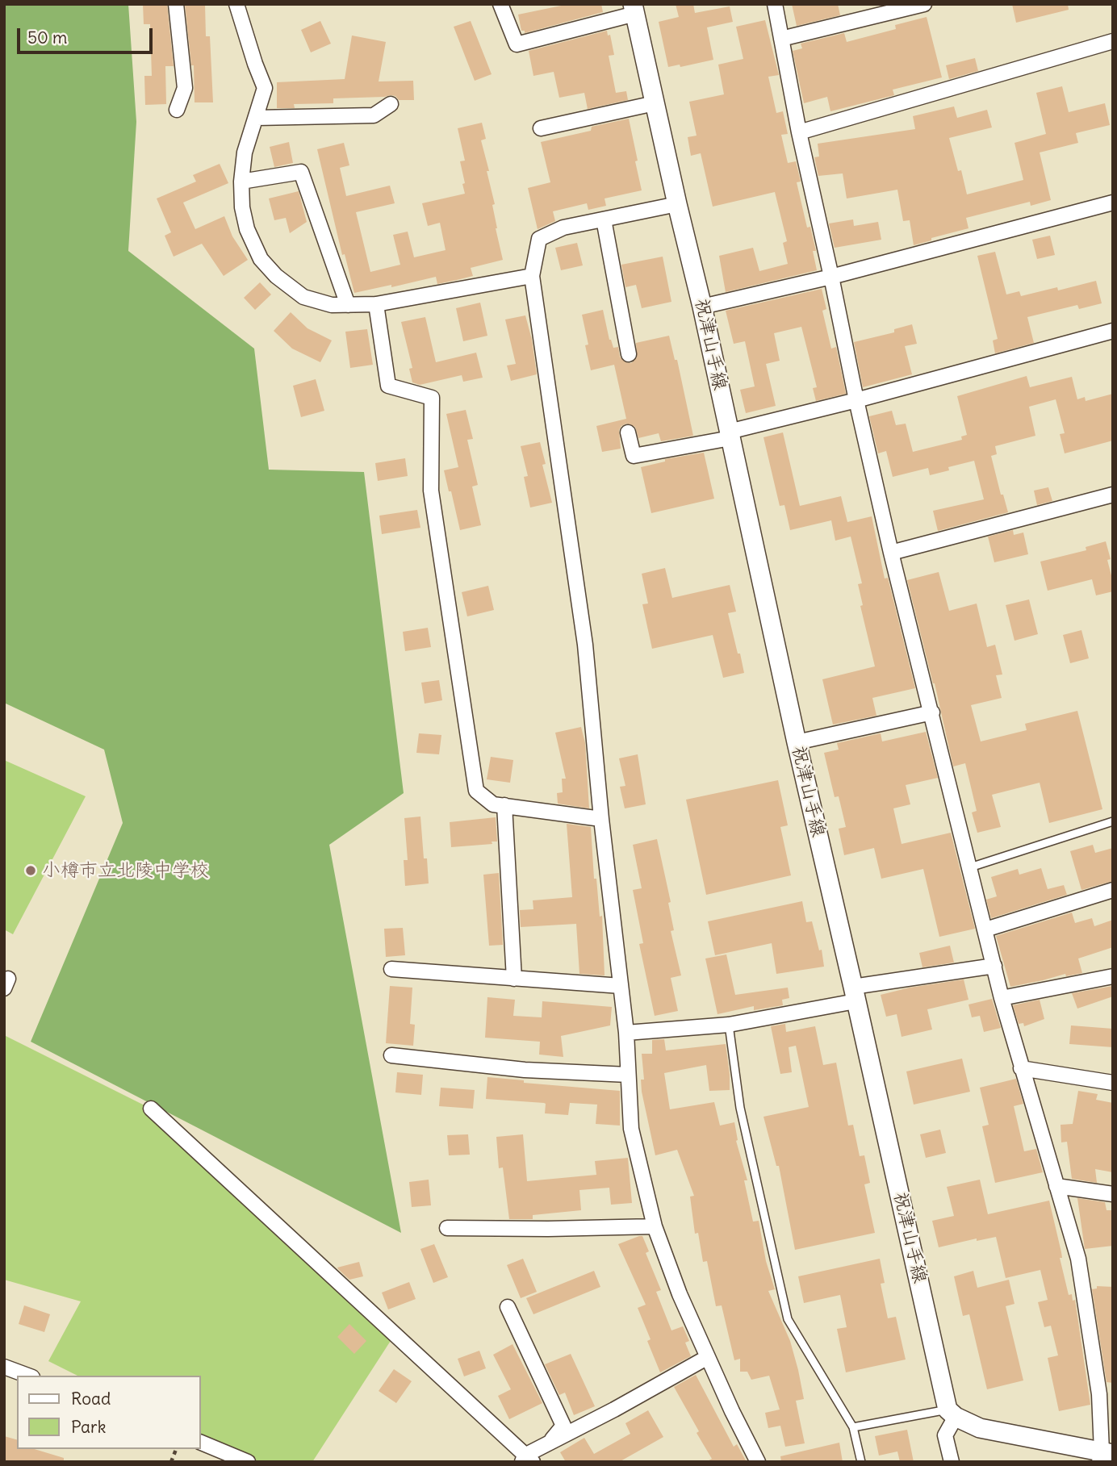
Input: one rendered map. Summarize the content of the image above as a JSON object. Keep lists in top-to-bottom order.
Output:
{
  "streets": {
    "street": ["祝津山手線"]
  },
  "places": ["小樽市立北陵中学校"],
  "legend": ["Road", "Park"],
  "scale_bar": "50 m"
}
